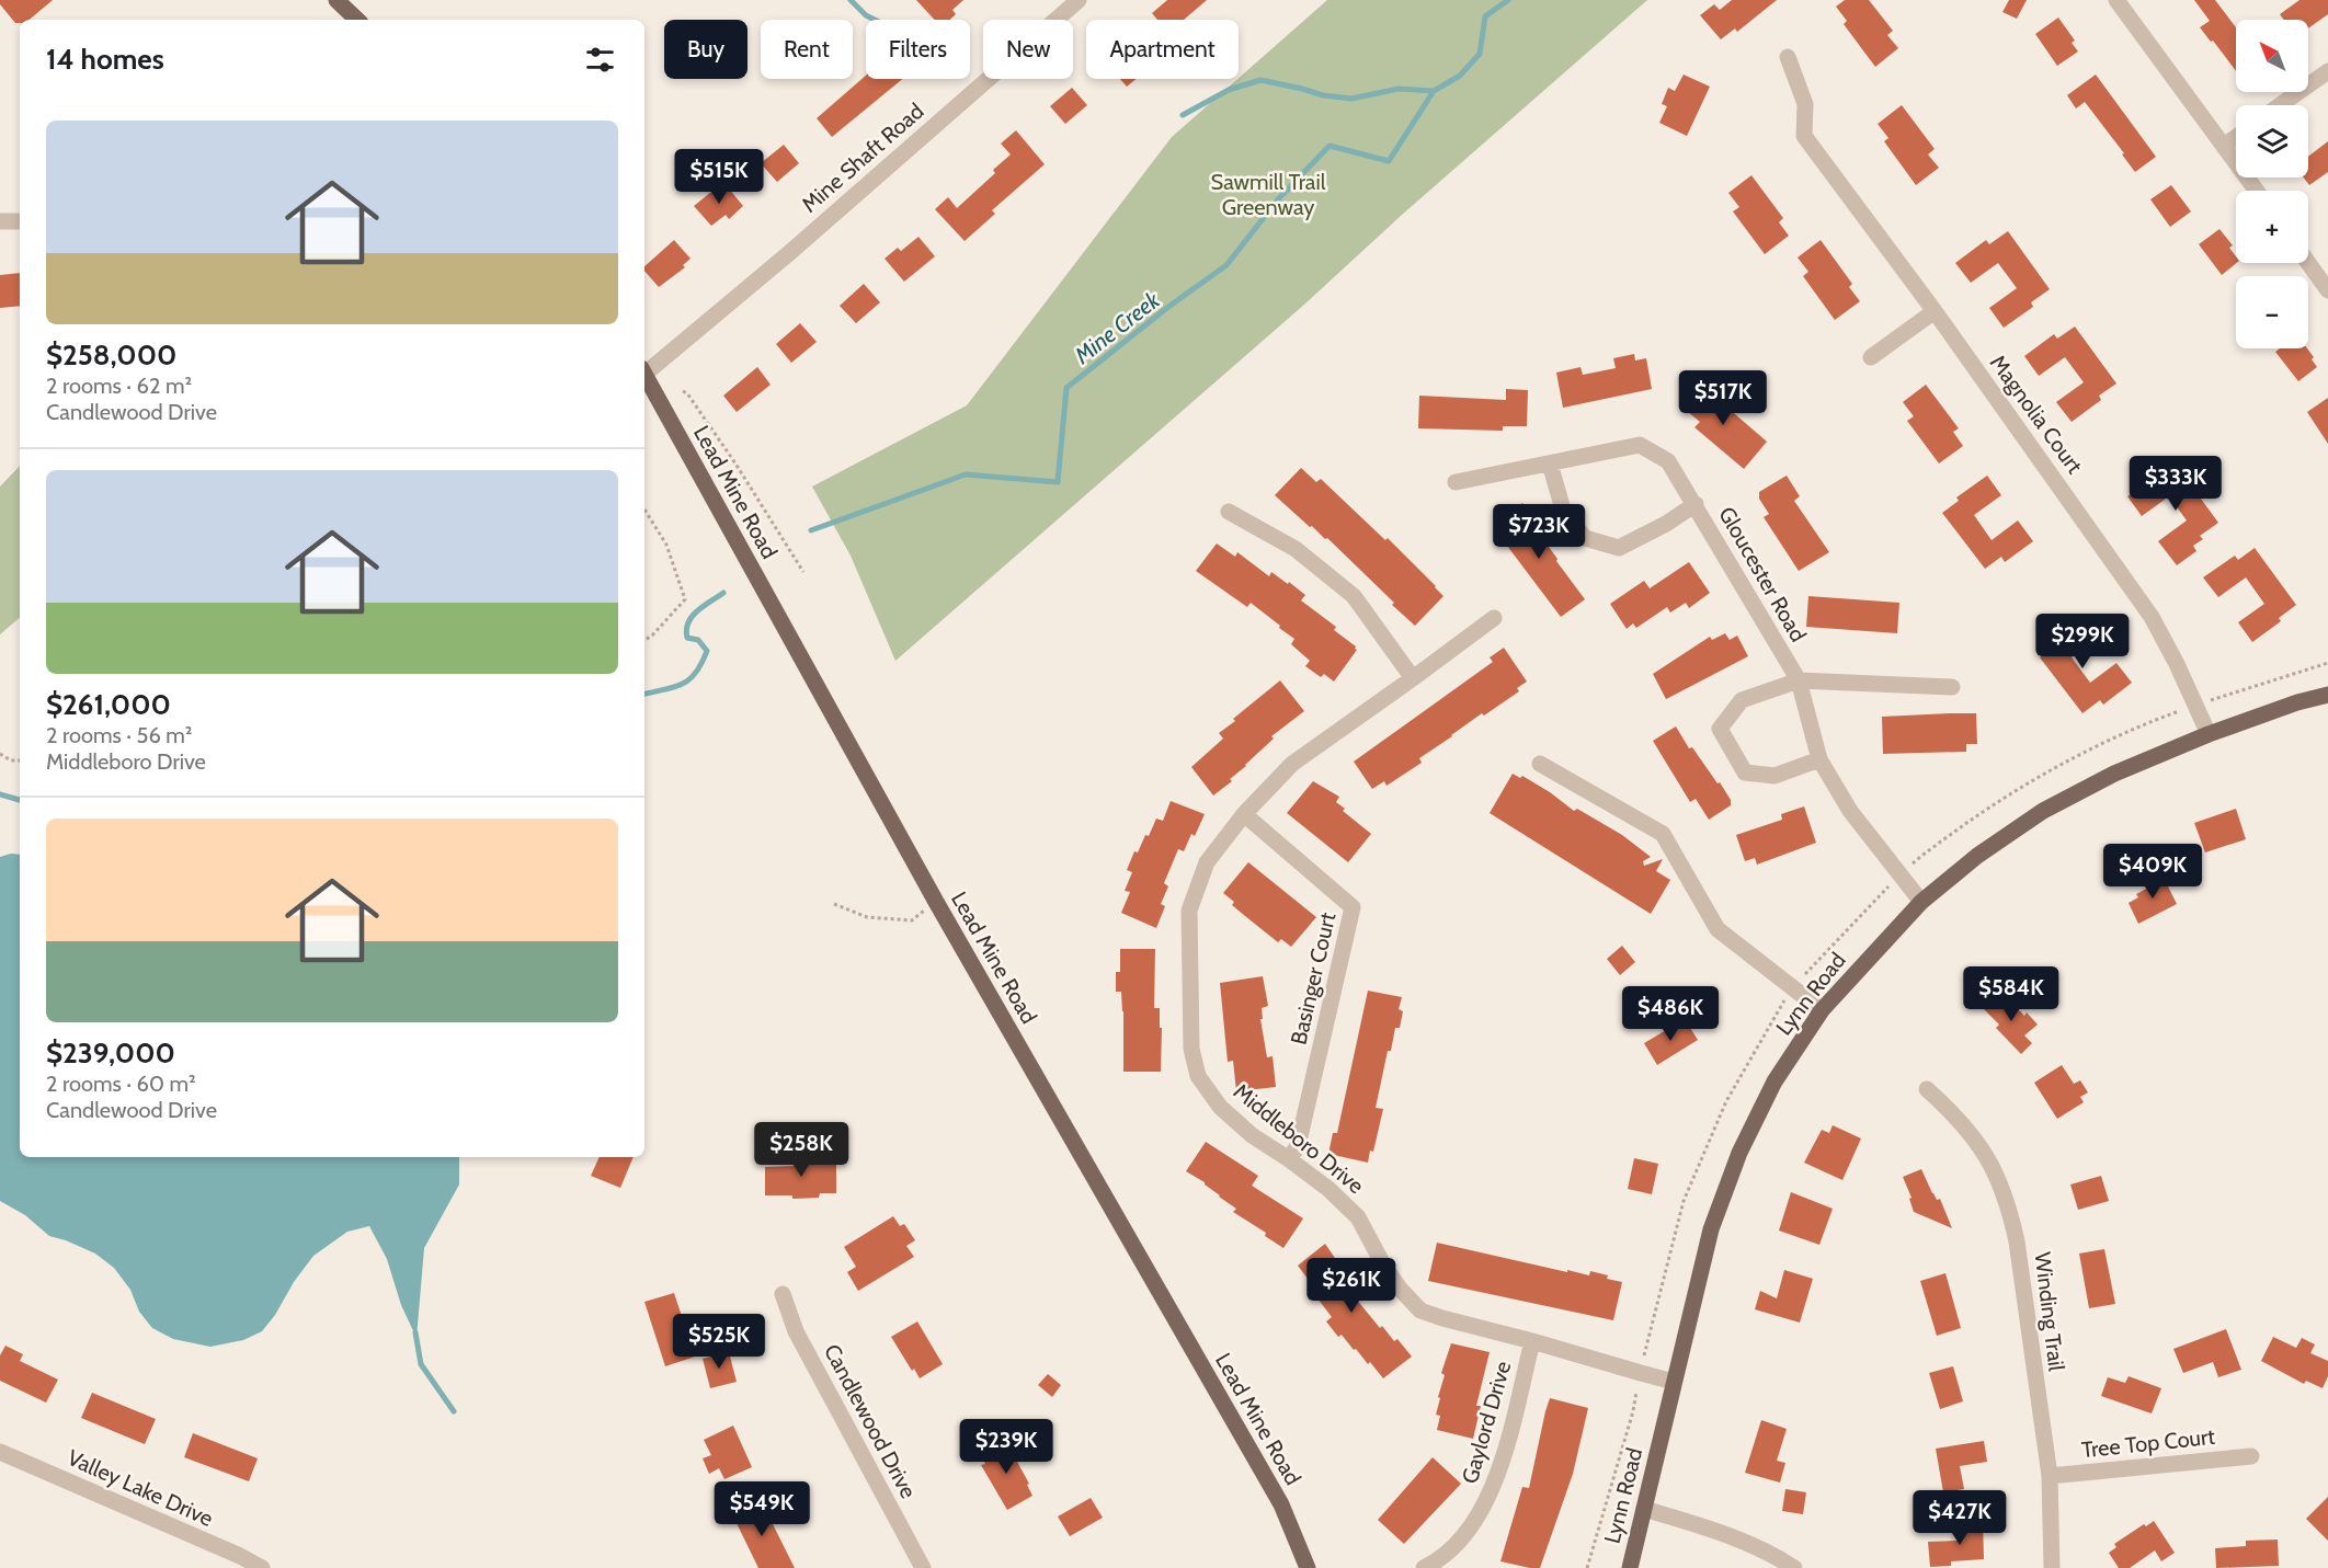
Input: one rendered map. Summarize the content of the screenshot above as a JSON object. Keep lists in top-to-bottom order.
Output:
{
  "streets": {
    "main road": ["Lead Mine Road", "Lynn Road"],
    "street": [
      "Mine Shaft Road",
      "Magnolia Court",
      "Gloucester Road",
      "Basinger Court",
      "Middleboro Drive",
      "Winding Trail",
      "Candlewood Drive",
      "Gaylord Drive",
      "Tree Top Court",
      "Valley Lake Drive"
    ]
  },
  "crossings": [
    ["Magnolia Court", "Lynn Road"],
    ["Gloucester Road", "Lynn Road"],
    ["Basinger Court", "Middleboro Drive"],
    ["Lynn Road", "Middleboro Drive"],
    ["Middleboro Drive", "Gaylord Drive"],
    ["Winding Trail", "Tree Top Court"]
  ],
  "water": ["Mine Creek"],
  "parks": ["Sawmill Trail Greenway"],
  "north": "top left",
  "page": {
    "map_buttons": ["+", "−"],
    "chip": [
      "Buy",
      "Rent",
      "Filters",
      "New",
      "Apartment"
    ],
    "heading": "14 homes",
    "list": [
      {
        "name": "$258,000",
        "note": "2 rooms · 62 m² · Candlewood Drive"
      },
      {
        "name": "$261,000",
        "note": "2 rooms · 56 m² · Middleboro Drive"
      },
      {
        "name": "$239,000",
        "note": "2 rooms · 60 m² · Candlewood Drive"
      }
    ],
    "price": [
      "$515K",
      "$517K",
      "$333K",
      "$723K",
      "$299K",
      "$409K",
      "$584K",
      "$486K",
      "$258K",
      "$261K",
      "$525K",
      "$239K",
      "$549K",
      "$427K"
    ]
  }
}
